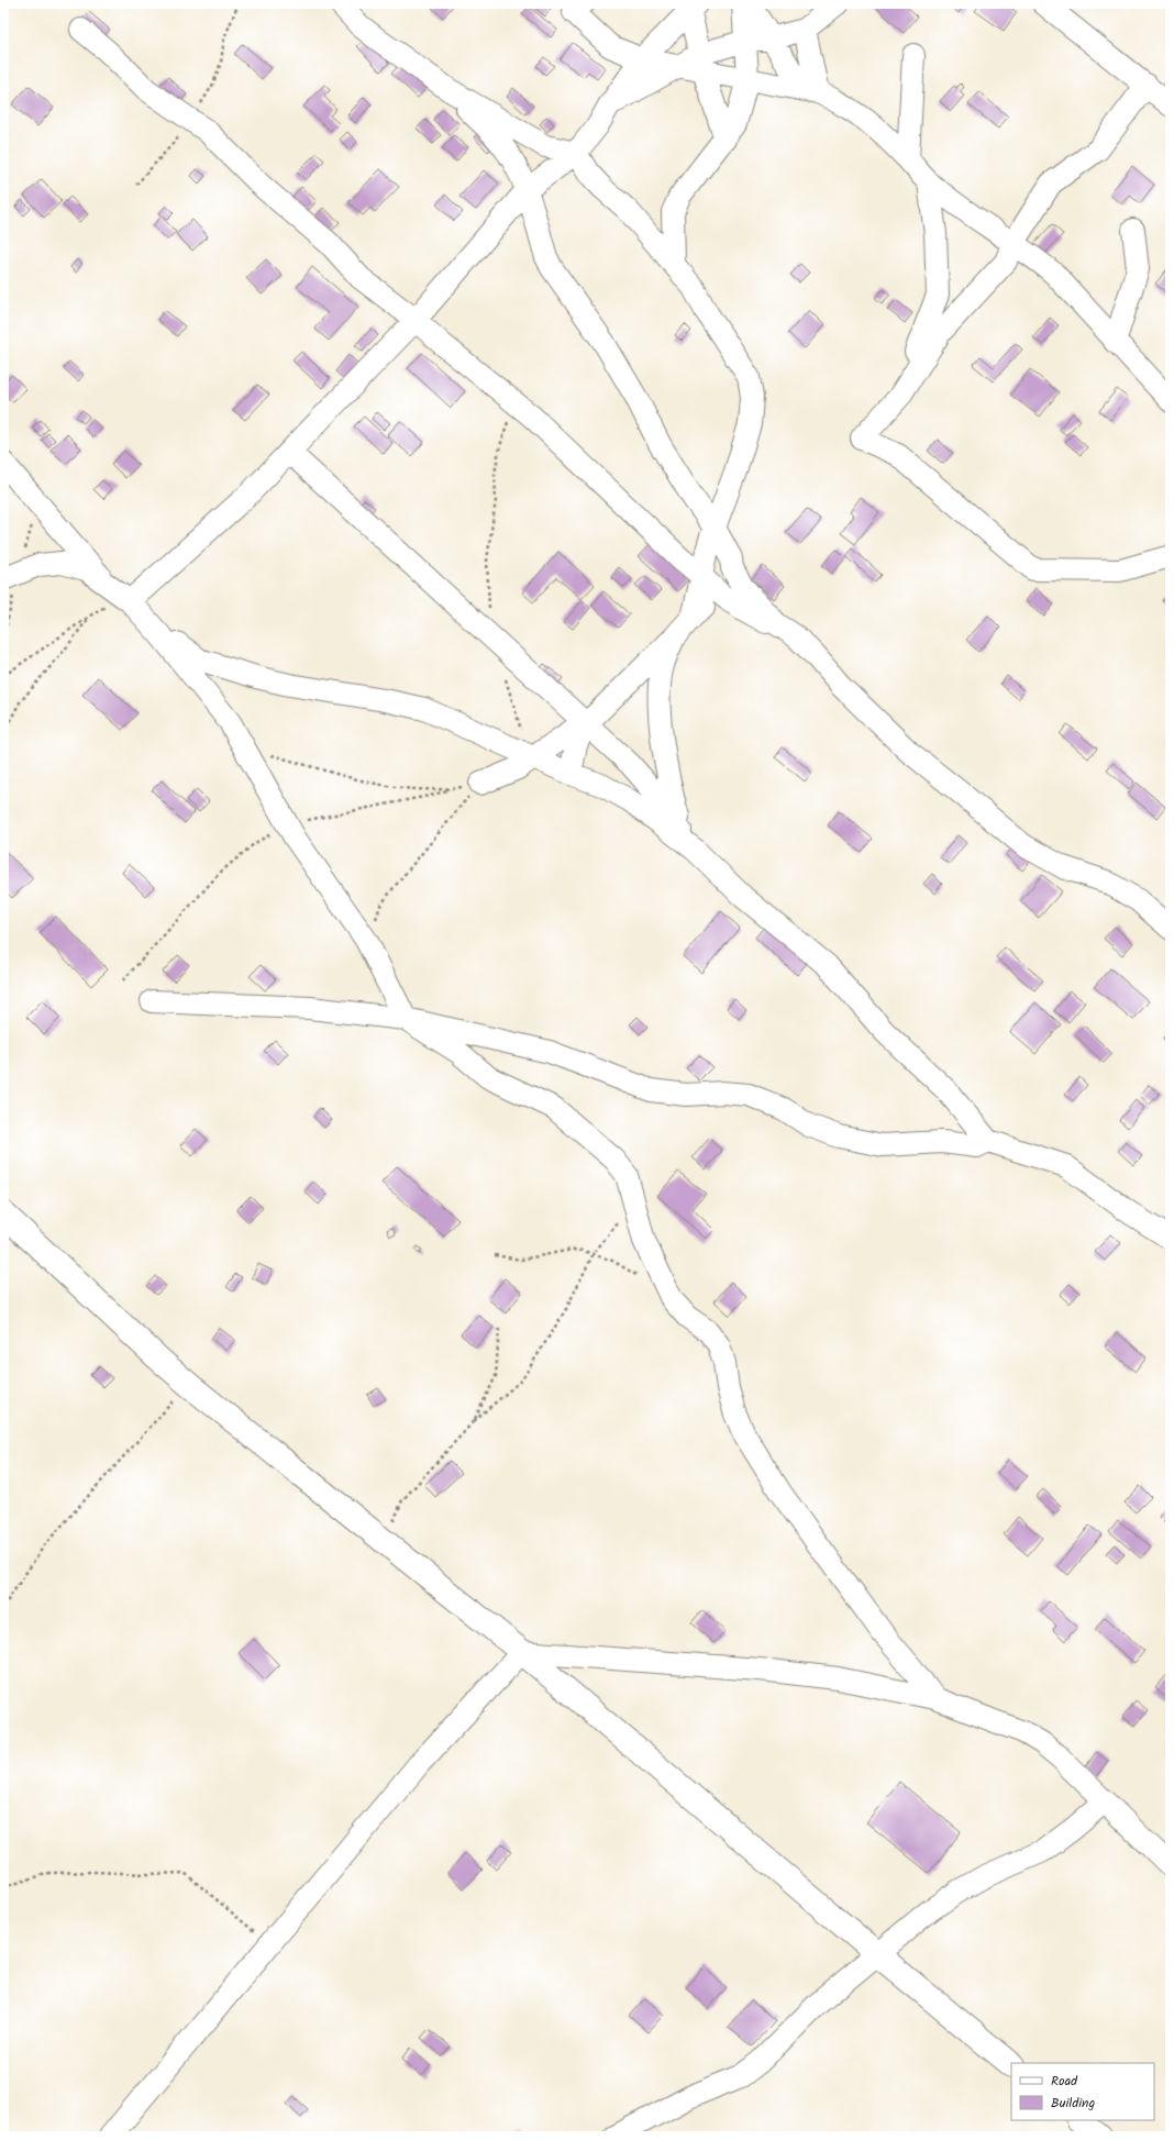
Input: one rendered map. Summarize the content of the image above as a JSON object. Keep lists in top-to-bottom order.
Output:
{
  "legend": ["Road", "Building"]
}
